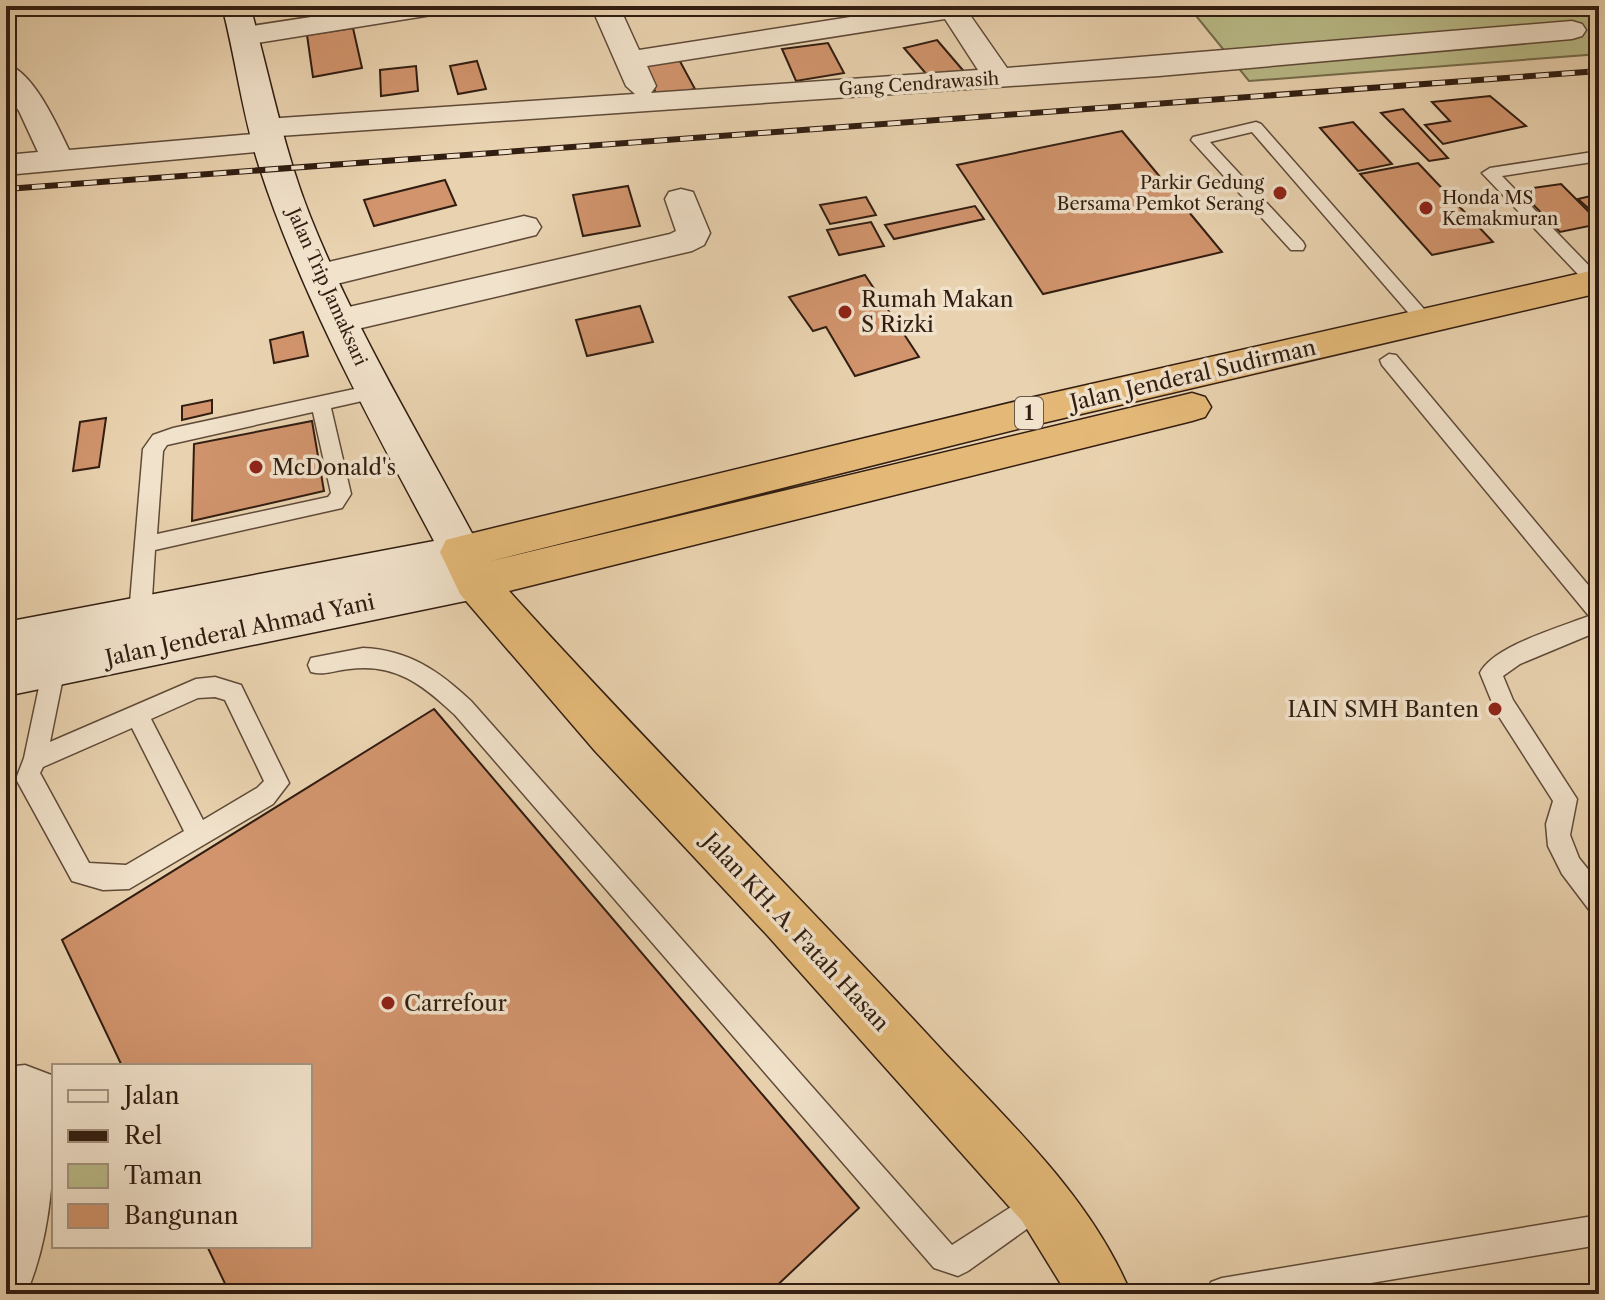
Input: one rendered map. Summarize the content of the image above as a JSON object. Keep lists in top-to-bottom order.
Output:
{
  "streets": {
    "highway": ["Jalan Jenderal Sudirman", "1", "Jalan KH. A. Fatah Hasan"],
    "street": ["Gang Cendrawasih", "Jalan Trip Jamaksari", "Jalan Jenderal Ahmad Yani"]
  },
  "crossings": [
    ["Gang Cendrawasih", "Jalan Trip Jamaksari"],
    ["Jalan Trip Jamaksari", "Jalan Jenderal Sudirman"],
    ["Jalan Trip Jamaksari", "Jalan Jenderal Ahmad Yani"],
    ["Jalan Trip Jamaksari", "Jalan KH. A. Fatah Hasan"],
    ["Jalan Jenderal Sudirman", "Jalan Jenderal Ahmad Yani"],
    ["Jalan Jenderal Sudirman", "Jalan KH. A. Fatah Hasan"],
    ["Jalan Jenderal Ahmad Yani", "Jalan KH. A. Fatah Hasan"]
  ],
  "places": [
    "Parkir Gedung Bersama Pemkot Serang",
    "Honda MS Kemakmuran",
    "Rumah Makan S Rizki",
    "McDonald's",
    "IAIN SMH Banten",
    "Carrefour"
  ],
  "legend": [
    "Jalan",
    "Rel",
    "Taman",
    "Bangunan"
  ]
}
